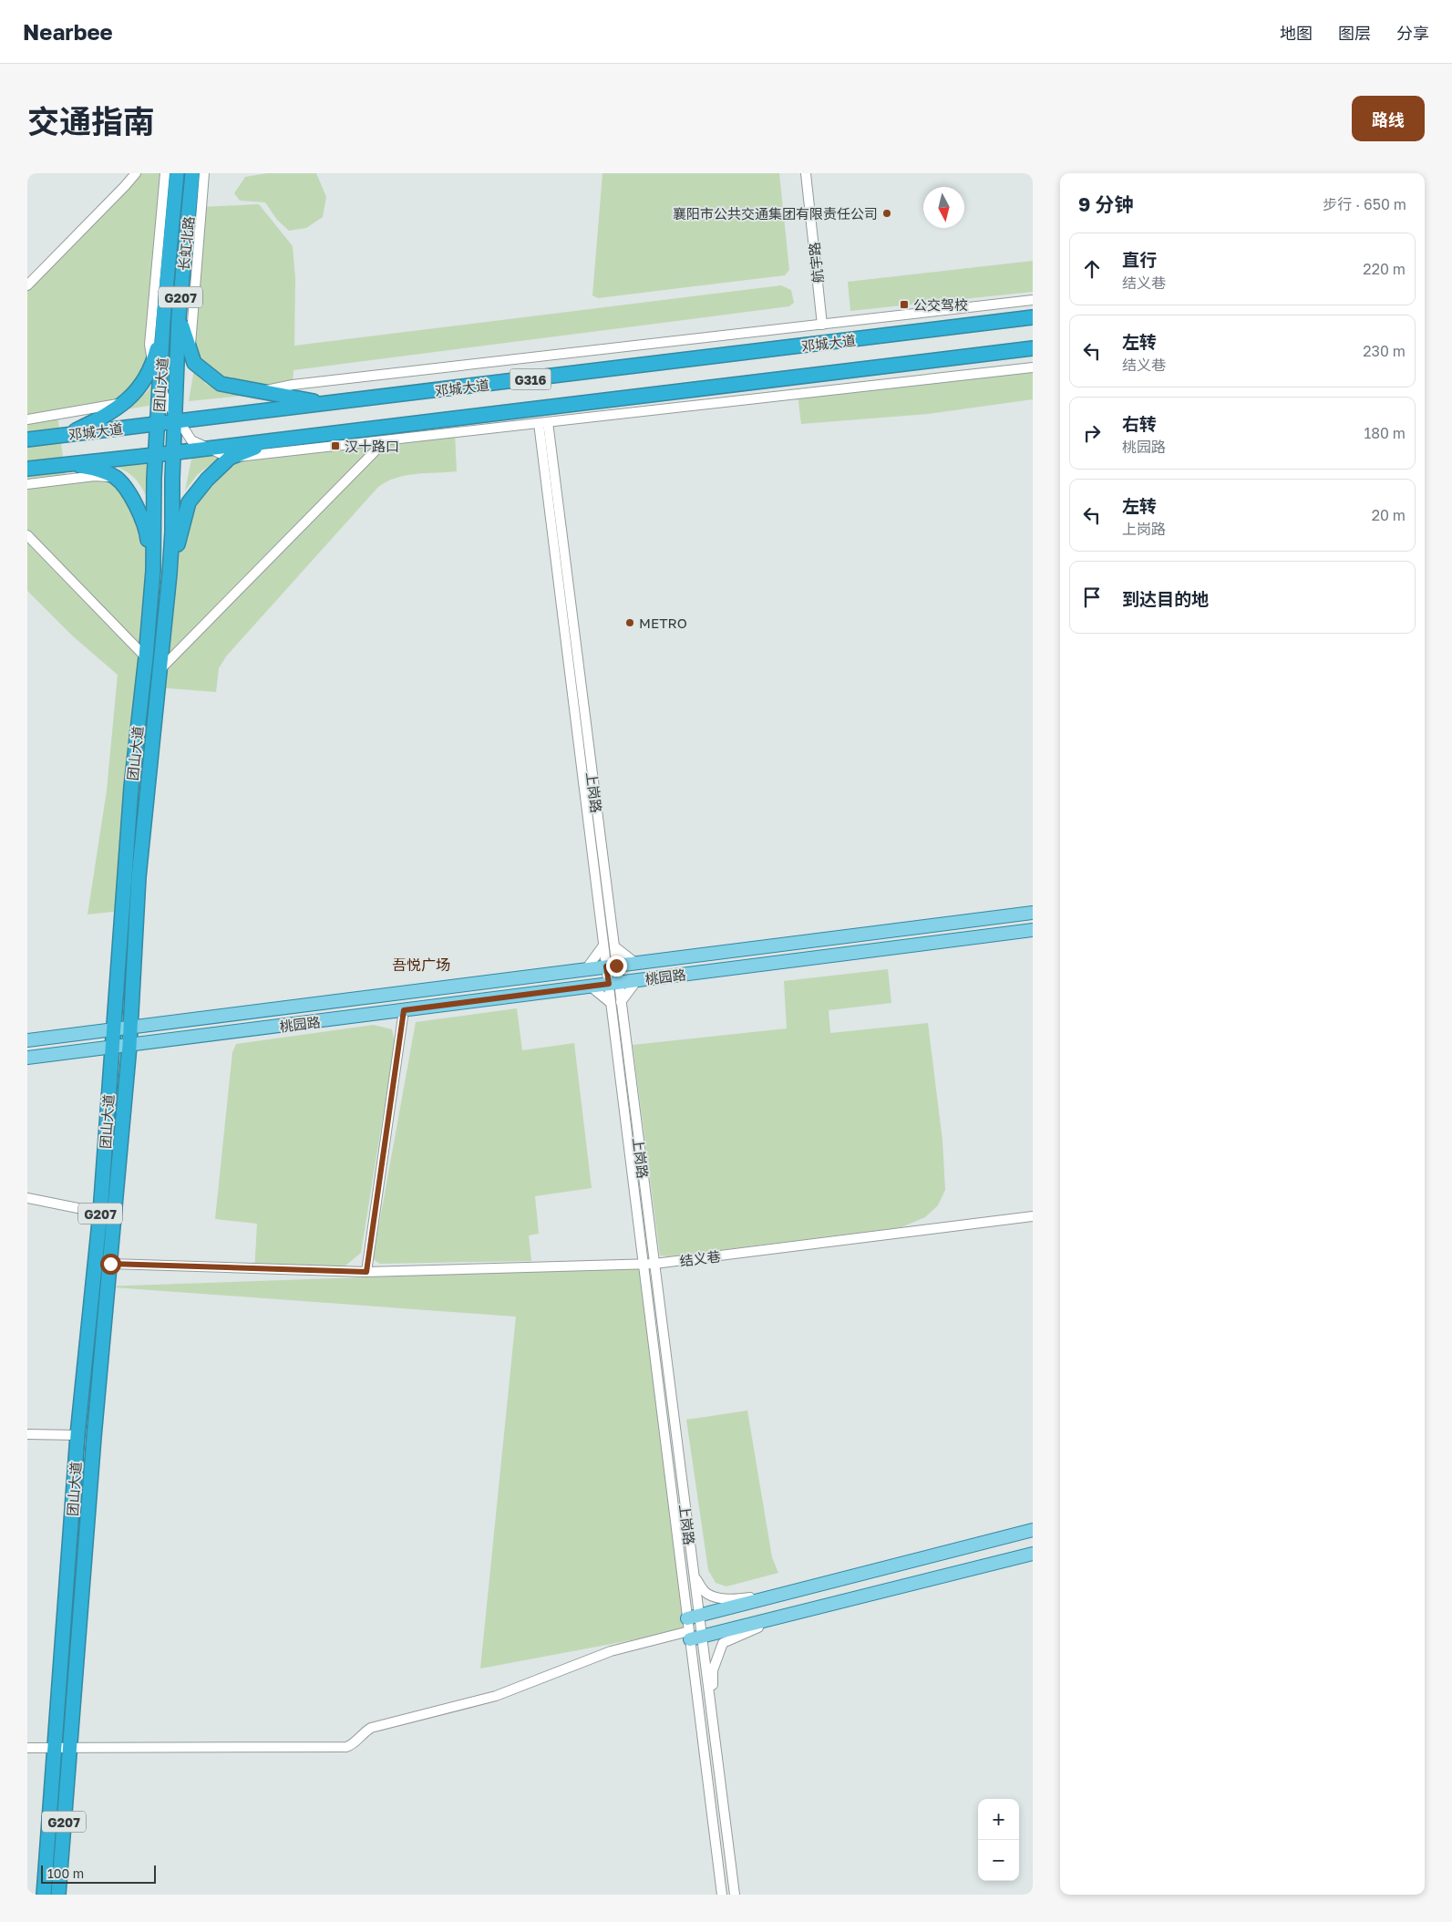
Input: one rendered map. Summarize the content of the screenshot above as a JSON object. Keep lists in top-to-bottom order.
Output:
{
  "streets": {
    "highway": [
      "长虹北路",
      "G207",
      "邓城大道",
      "G316",
      "团山大道"
    ],
    "main road": ["桃园路"],
    "street": ["航宇路", "上岗路", "结义巷"]
  },
  "crossings": [
    ["长虹北路", "邓城大道"],
    ["长虹北路", "团山大道"],
    ["邓城大道", "团山大道"],
    ["G316", "团山大道"],
    ["团山大道", "桃园路"],
    ["团山大道", "结义巷"],
    ["上岗路", "桃园路"],
    ["上岗路", "结义巷"]
  ],
  "districts": ["吾悦广场"],
  "places": {
    "other": ["襄阳市公共交通集团有限责任公司", "METRO"],
    "transit": ["公交驾校", "汉十路口"]
  },
  "scale_bar": "100 m",
  "north": "bottom",
  "page": {
    "header": "Nearbee",
    "nav": ["地图", "图层", "分享"],
    "title": "交通指南",
    "buttons": "路线",
    "heading": ["9 分钟", "步行 · 650 m"],
    "list": [
      ["直行", "结义巷", "220 m"],
      ["左转", "结义巷", "230 m"],
      ["右转", "桃园路", "180 m"],
      ["左转", "上岗路", "20 m"],
      "到达目的地"
    ],
    "map_buttons": ["+", "−"],
    "scale": "100 m"
  }
}
